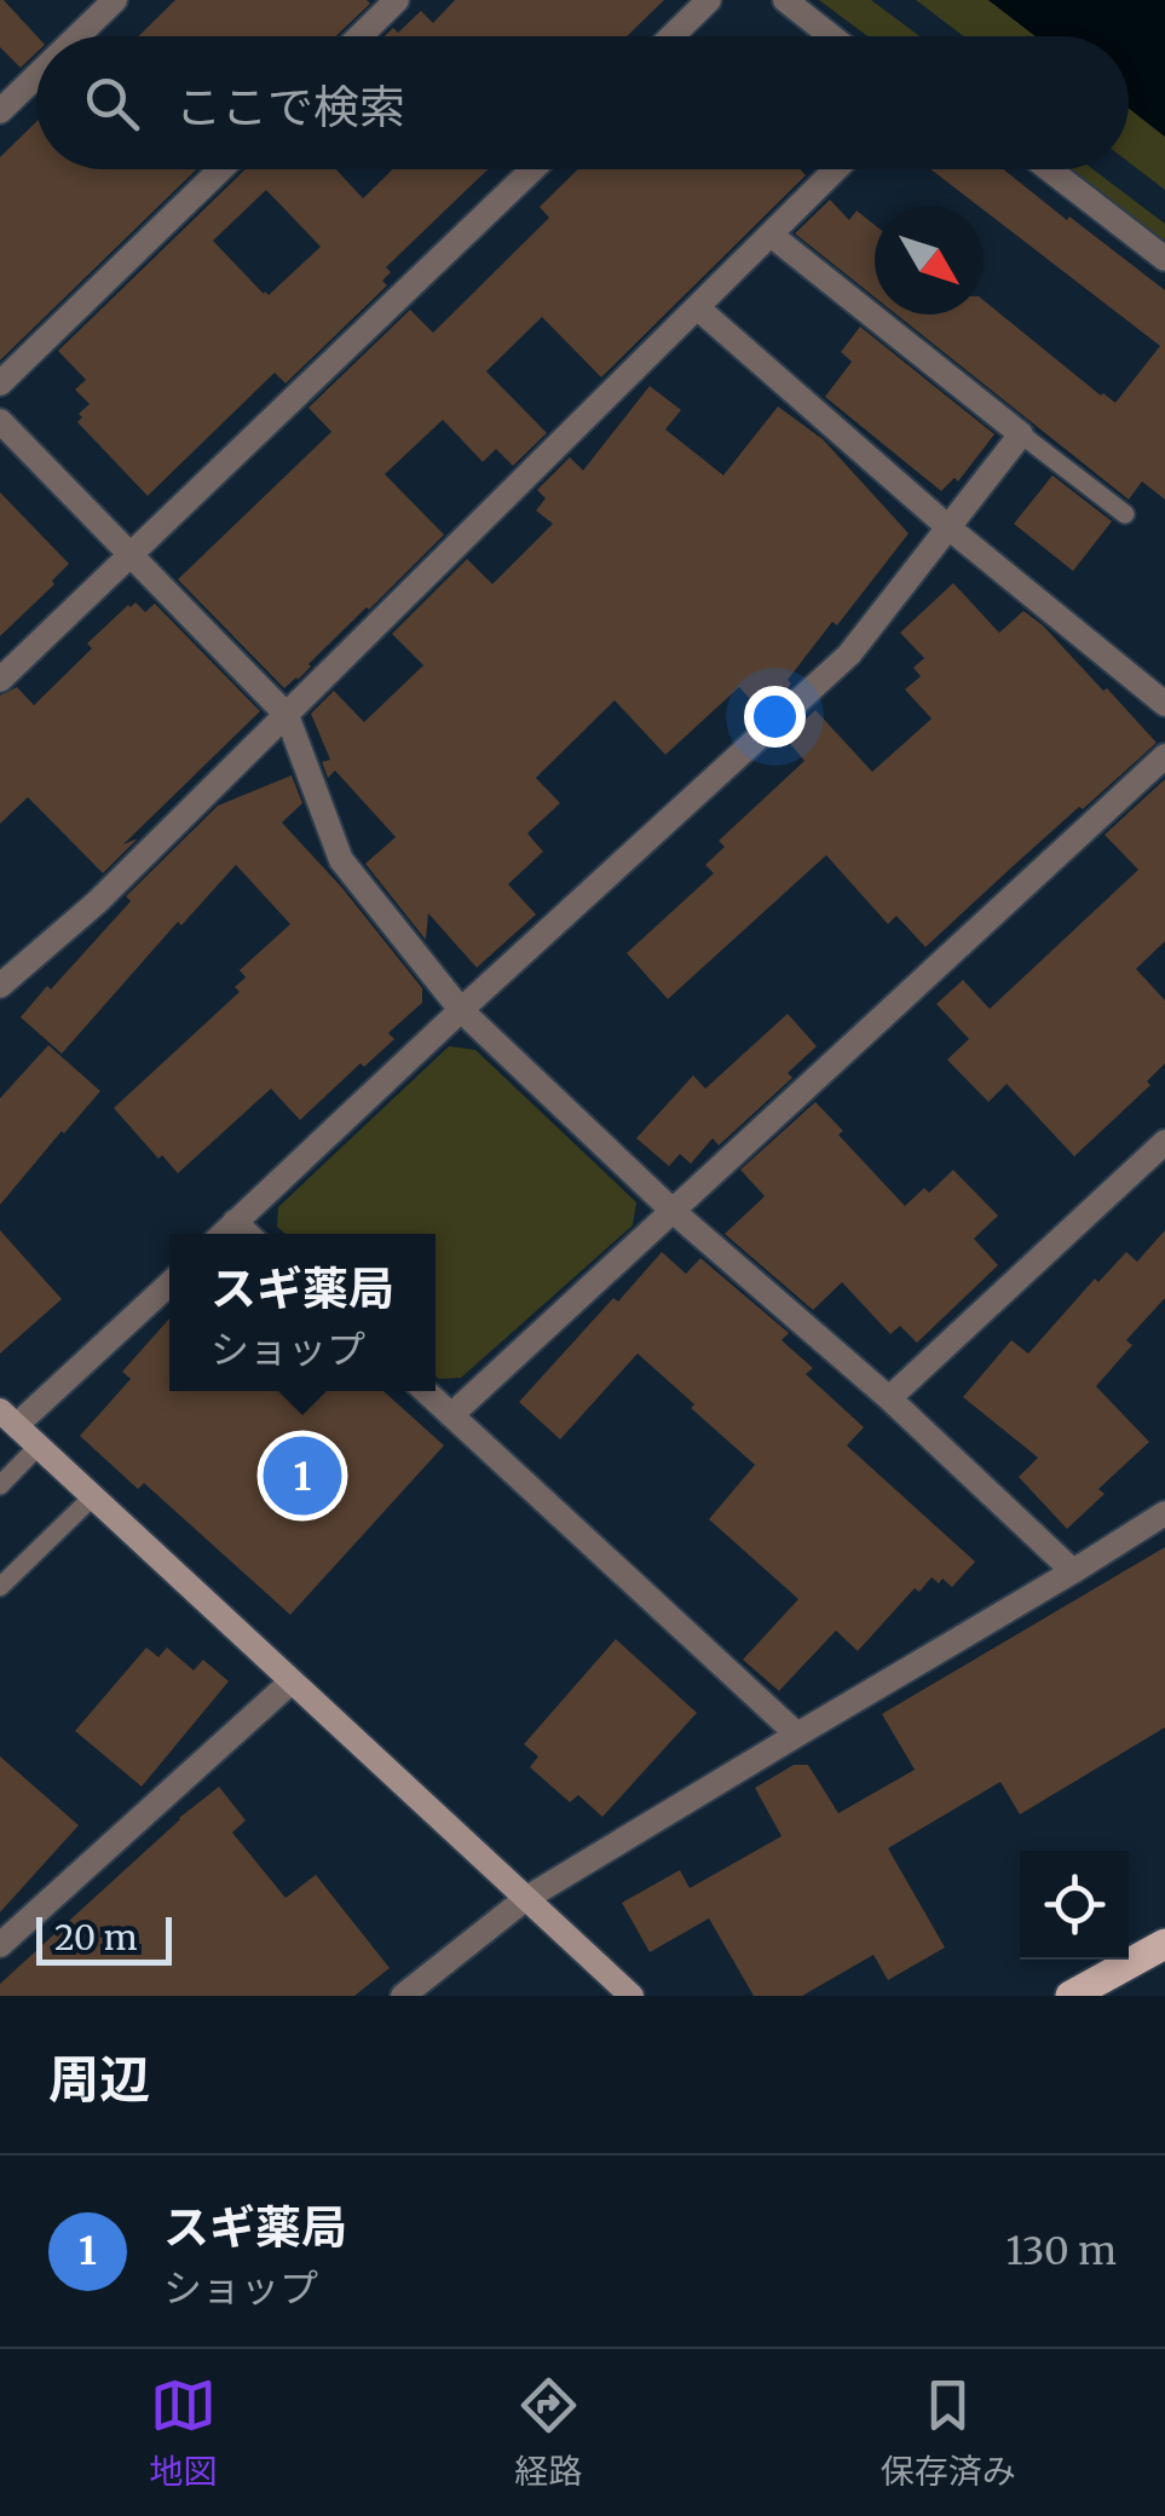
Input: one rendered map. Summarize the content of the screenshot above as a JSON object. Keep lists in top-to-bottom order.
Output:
{
  "scale_bar": "20 m",
  "north": "bottom right",
  "page": {
    "search": "ここで検索",
    "popup": ["スギ薬局", "ショップ"],
    "pins": "1",
    "scale": "20 m",
    "heading": "周辺",
    "list": [
      {
        "mark": "1",
        "name": "スギ薬局",
        "note": "ショップ",
        "value": "130 m"
      }
    ],
    "nav": ["地図", "経路", "保存済み"]
  }
}
